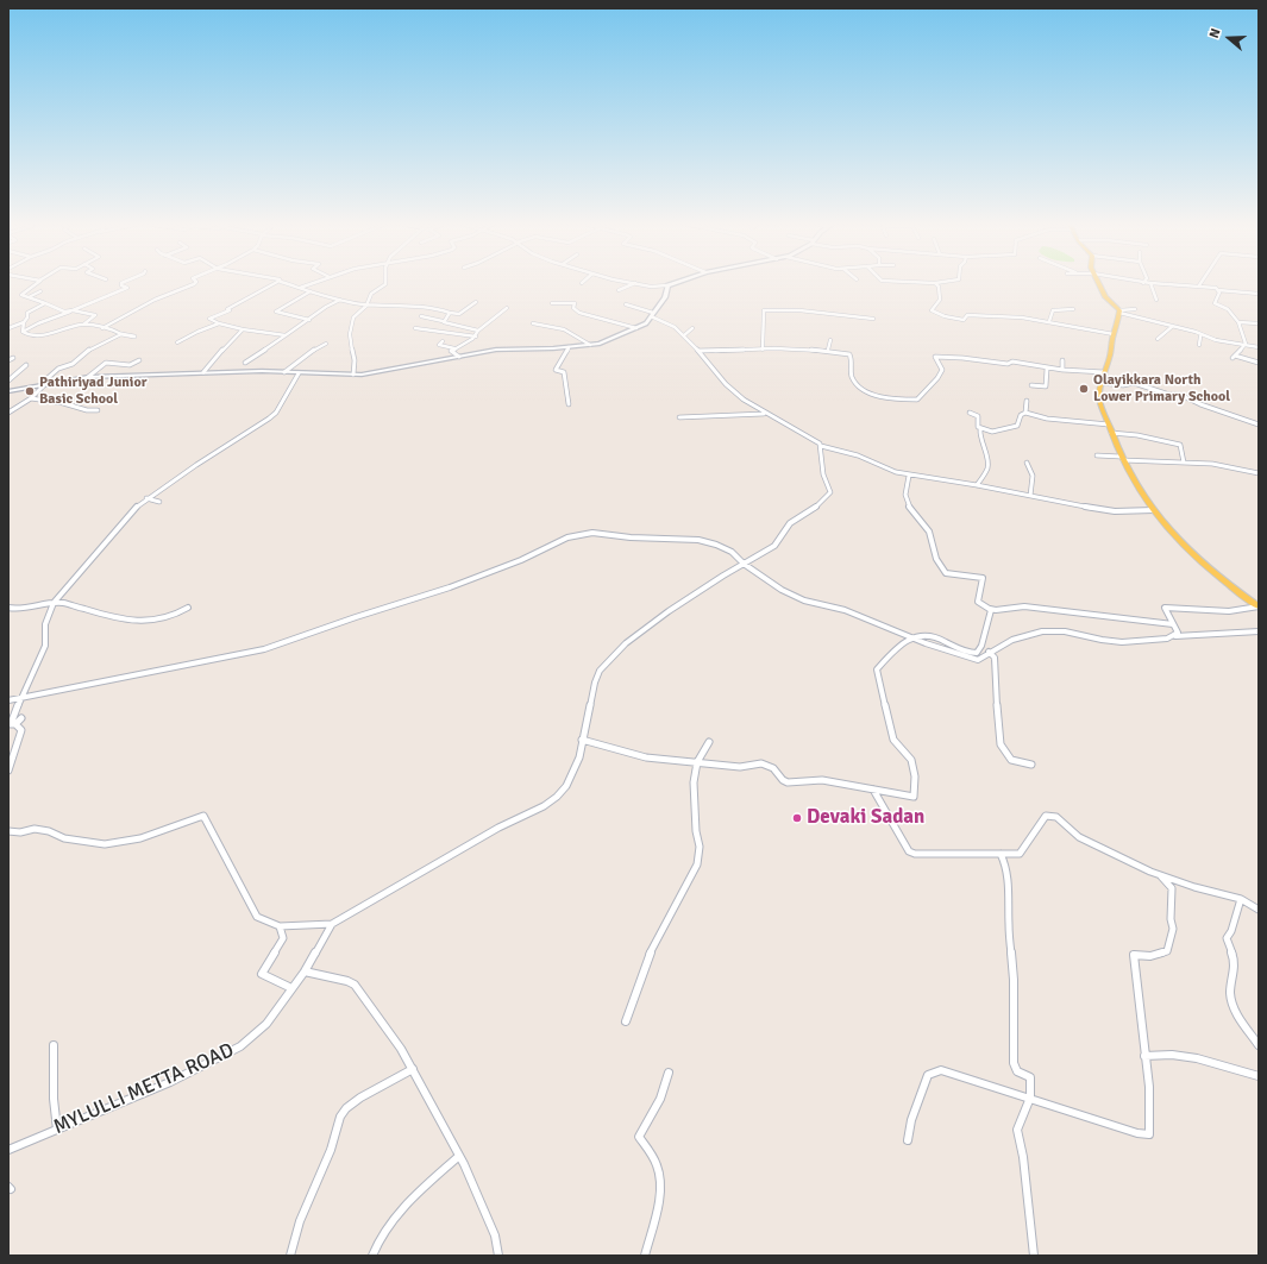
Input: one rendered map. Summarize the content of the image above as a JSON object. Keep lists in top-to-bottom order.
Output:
{
  "streets": {
    "street": ["MYLULLI METTA ROAD"]
  },
  "places": ["Olayikkara North Lower Primary School", "Pathiriyad Junior Basic School", "Devaki Sadan"],
  "north": "left"
}
